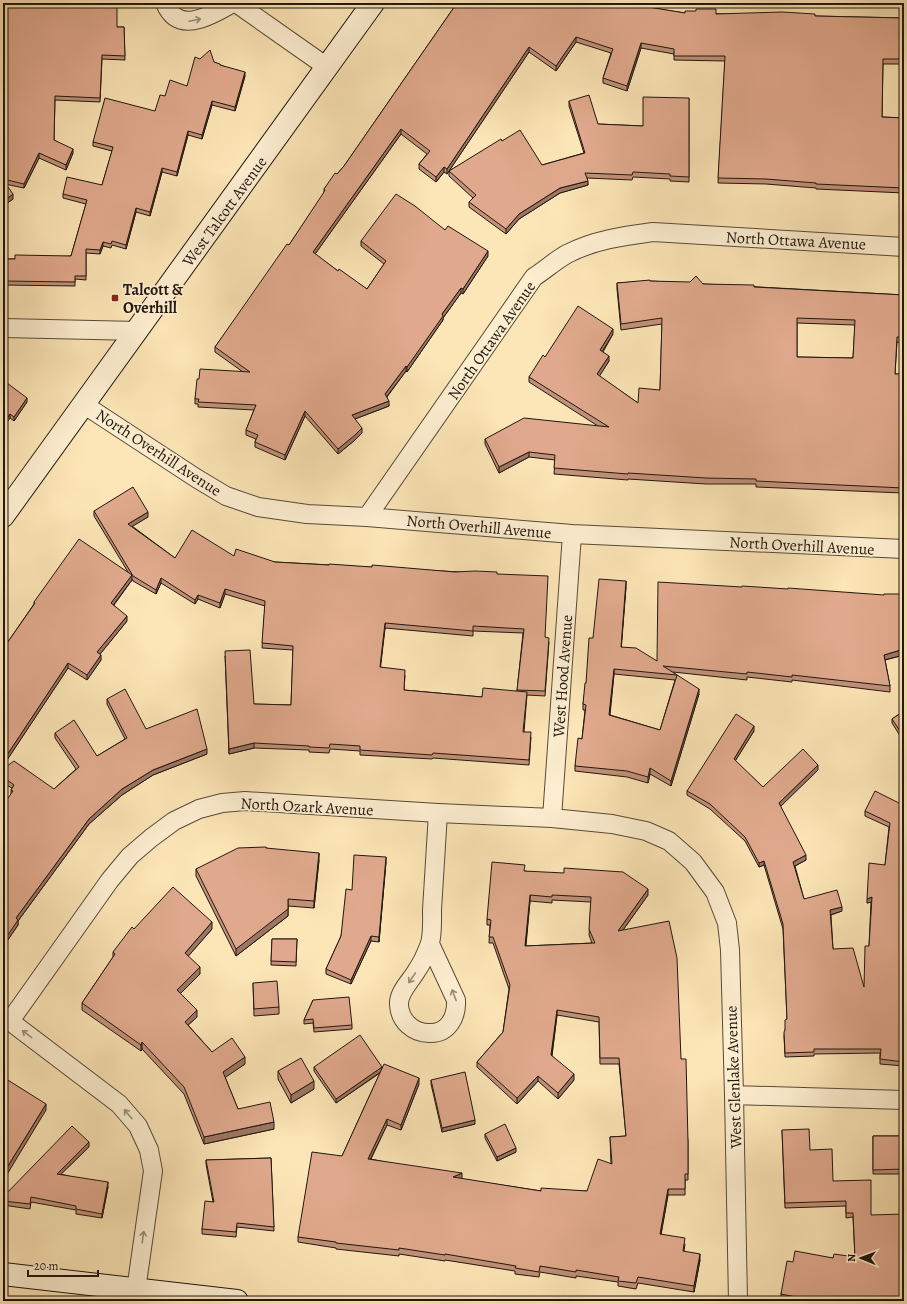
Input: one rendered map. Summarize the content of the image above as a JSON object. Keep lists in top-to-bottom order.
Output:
{
  "streets": {
    "street": [
      "West Talcott Avenue",
      "North Ottawa Avenue",
      "North Overhill Avenue",
      "West Hood Avenue",
      "North Ozark Avenue",
      "West Glenlake Avenue"
    ]
  },
  "crossings": [
    ["West Talcott Avenue", "North Overhill Avenue"],
    ["North Ottawa Avenue", "North Overhill Avenue"],
    ["North Overhill Avenue", "West Hood Avenue"],
    ["West Hood Avenue", "North Ozark Avenue"],
    ["North Ozark Avenue", "West Glenlake Avenue"]
  ],
  "places": {
    "transit": ["Talcott & Overhill"]
  },
  "scale_bar": "20 m",
  "north": "left"
}
